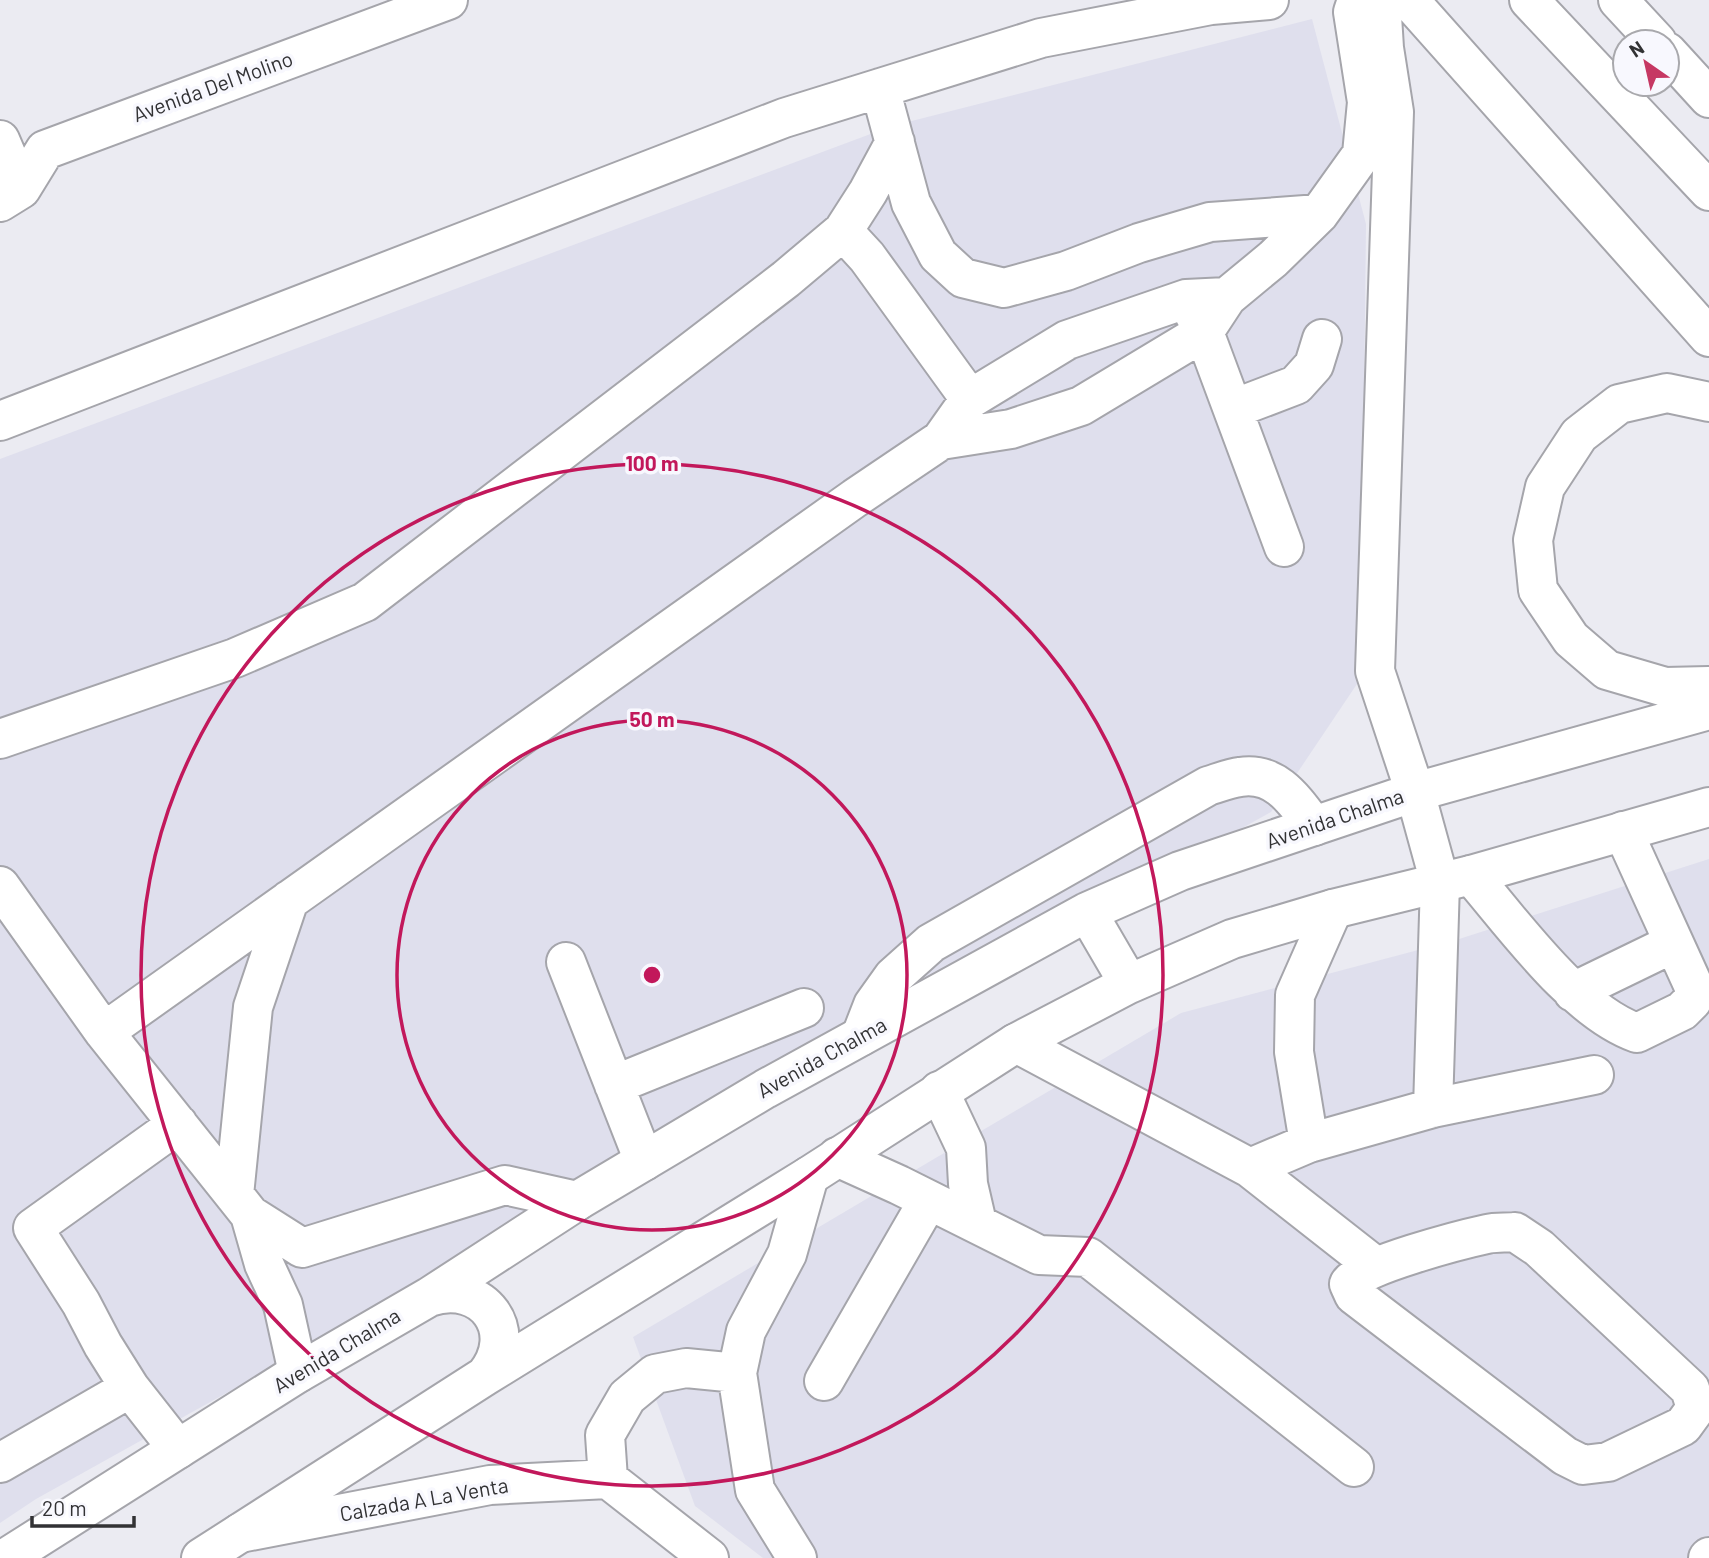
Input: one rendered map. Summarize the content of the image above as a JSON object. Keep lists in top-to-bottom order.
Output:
{
  "streets": {
    "main road": ["Avenida Del Molino", "Avenida Chalma", "Calzada A La Venta"]
  },
  "scale_bar": "20 m",
  "north": "top left",
  "rings": ["100 m", "50 m"]
}
